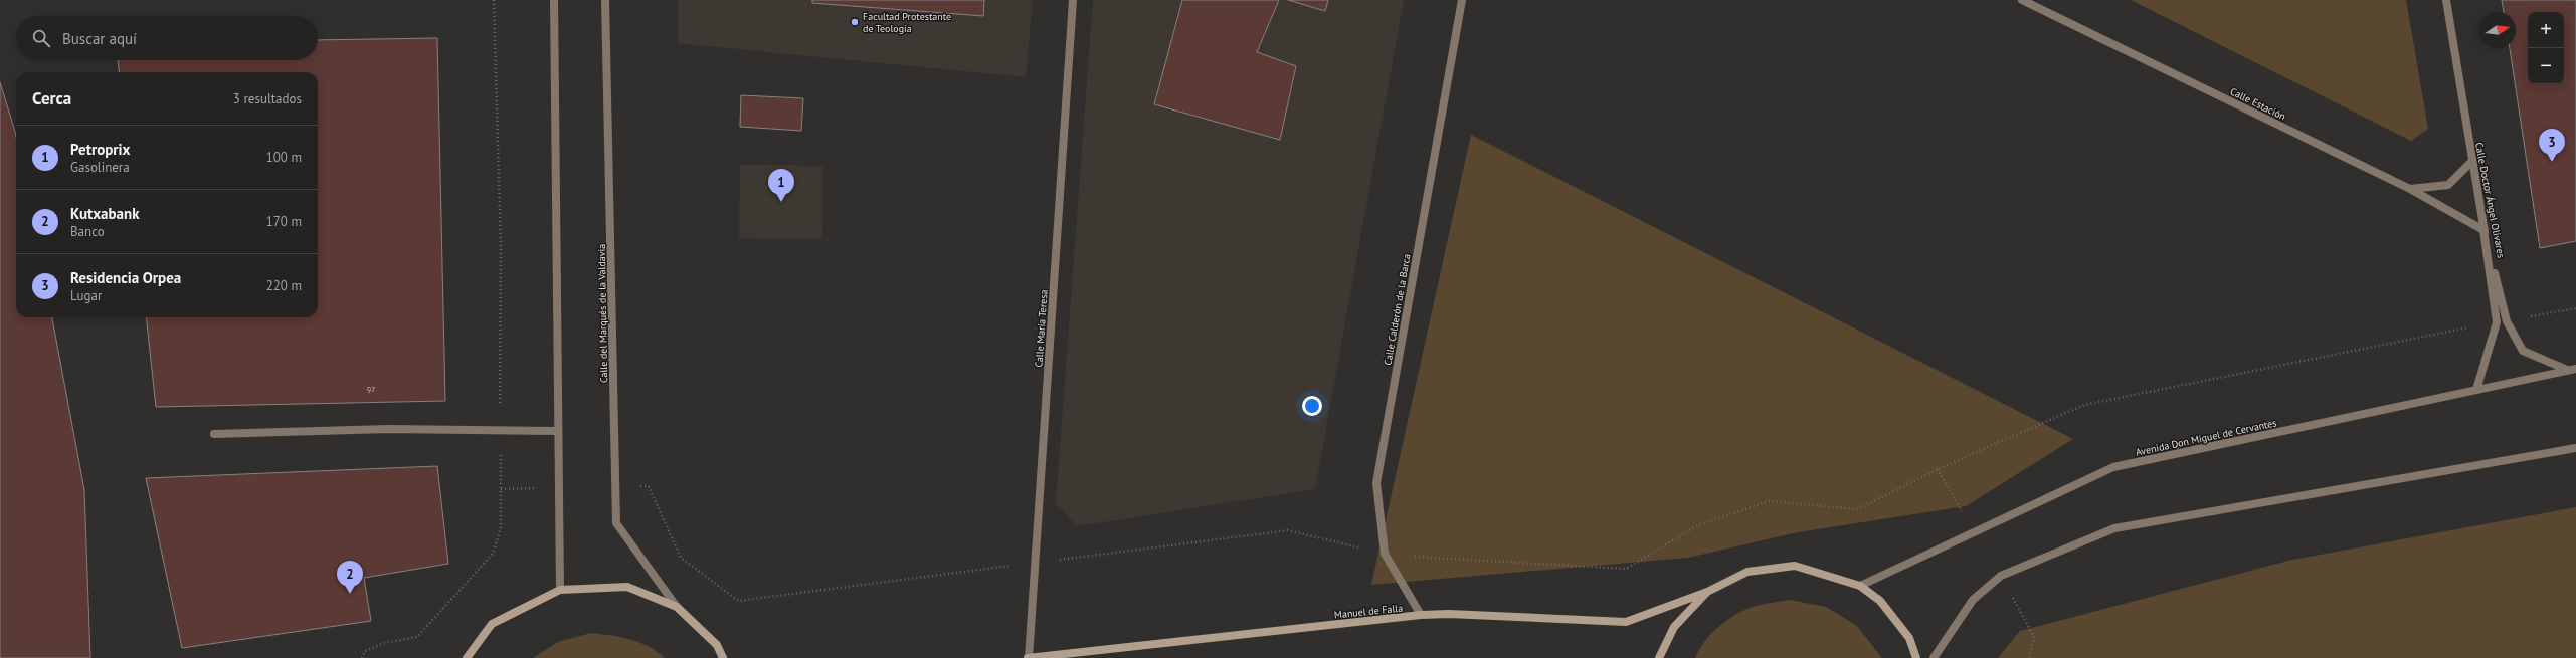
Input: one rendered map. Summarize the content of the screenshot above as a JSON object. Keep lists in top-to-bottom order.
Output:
{
  "streets": {
    "main road": ["Manuel de Falla"],
    "street": [
      "Calle Estación",
      "Calle Doctor Ángel Olivares",
      "Calle Calderón de la Barca",
      "Calle del Marqués de la Valdavia",
      "Calle María Teresa",
      "Avenida Don Miguel de Cervantes"
    ]
  },
  "crossings": [
    ["Calle Estación", "Calle Doctor Ángel Olivares"],
    ["Calle Doctor Ángel Olivares", "Avenida Don Miguel de Cervantes"],
    ["Calle Calderón de la Barca", "Manuel de Falla"],
    ["Calle María Teresa", "Manuel de Falla"]
  ],
  "places": ["Facultad Protestante de Teología"],
  "house_numbers": ["97"],
  "north": "right",
  "page": {
    "map_buttons": ["+", "−"],
    "search": "Buscar aquí",
    "heading": ["Cerca", "3 resultados"],
    "list": [
      {
        "mark": "1",
        "name": "Petroprix",
        "note": "Gasolinera",
        "value": "100 m"
      },
      {
        "mark": "2",
        "name": "Kutxabank",
        "note": "Banco",
        "value": "170 m"
      },
      {
        "mark": "3",
        "name": "Residencia Orpea",
        "note": "Lugar",
        "value": "220 m"
      }
    ],
    "pins": ["3", "1", "2"]
  }
}
